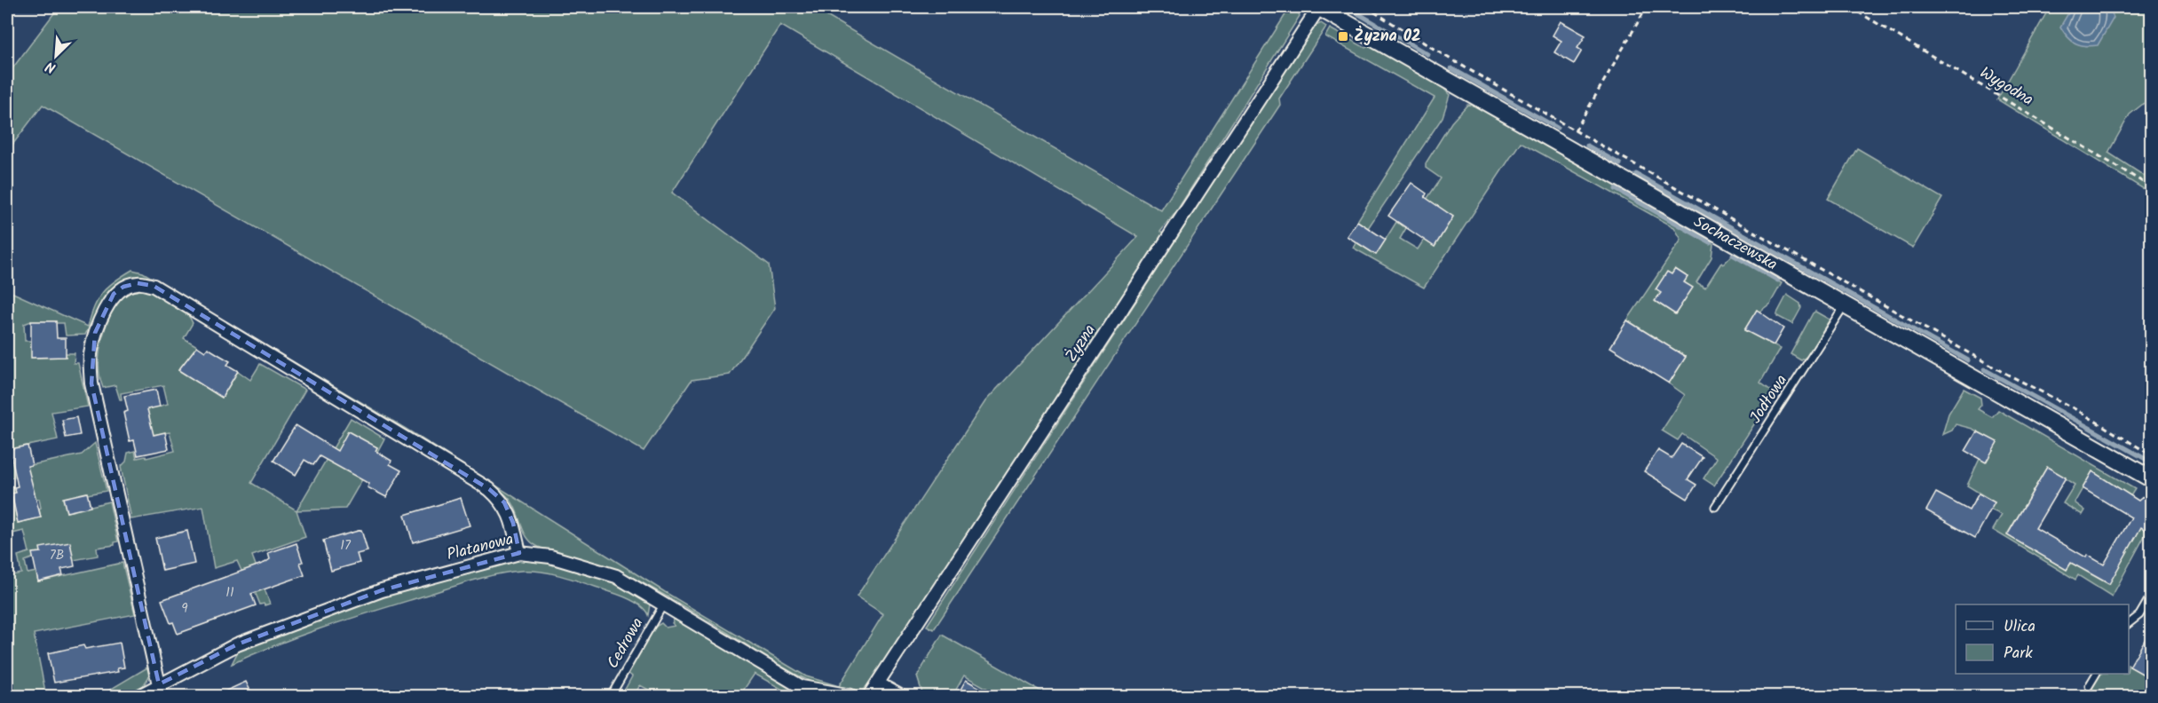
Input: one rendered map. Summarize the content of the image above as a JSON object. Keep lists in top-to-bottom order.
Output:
{
  "streets": {
    "street": ["Sochaczewska", "Żyzna", "Platanowa"],
    "lane": ["Jodłowa", "Cedrowa"],
    "path": ["Wygodna"]
  },
  "crossings": [
    ["Sochaczewska", "Żyzna"],
    ["Sochaczewska", "Jodłowa"],
    ["Platanowa", "Cedrowa"]
  ],
  "places": {
    "transit": ["Żyzna 02"]
  },
  "house_numbers": [
    "17",
    "7B",
    "11",
    "9"
  ],
  "legend": ["Ulica", "Park"],
  "north": "bottom left"
}
